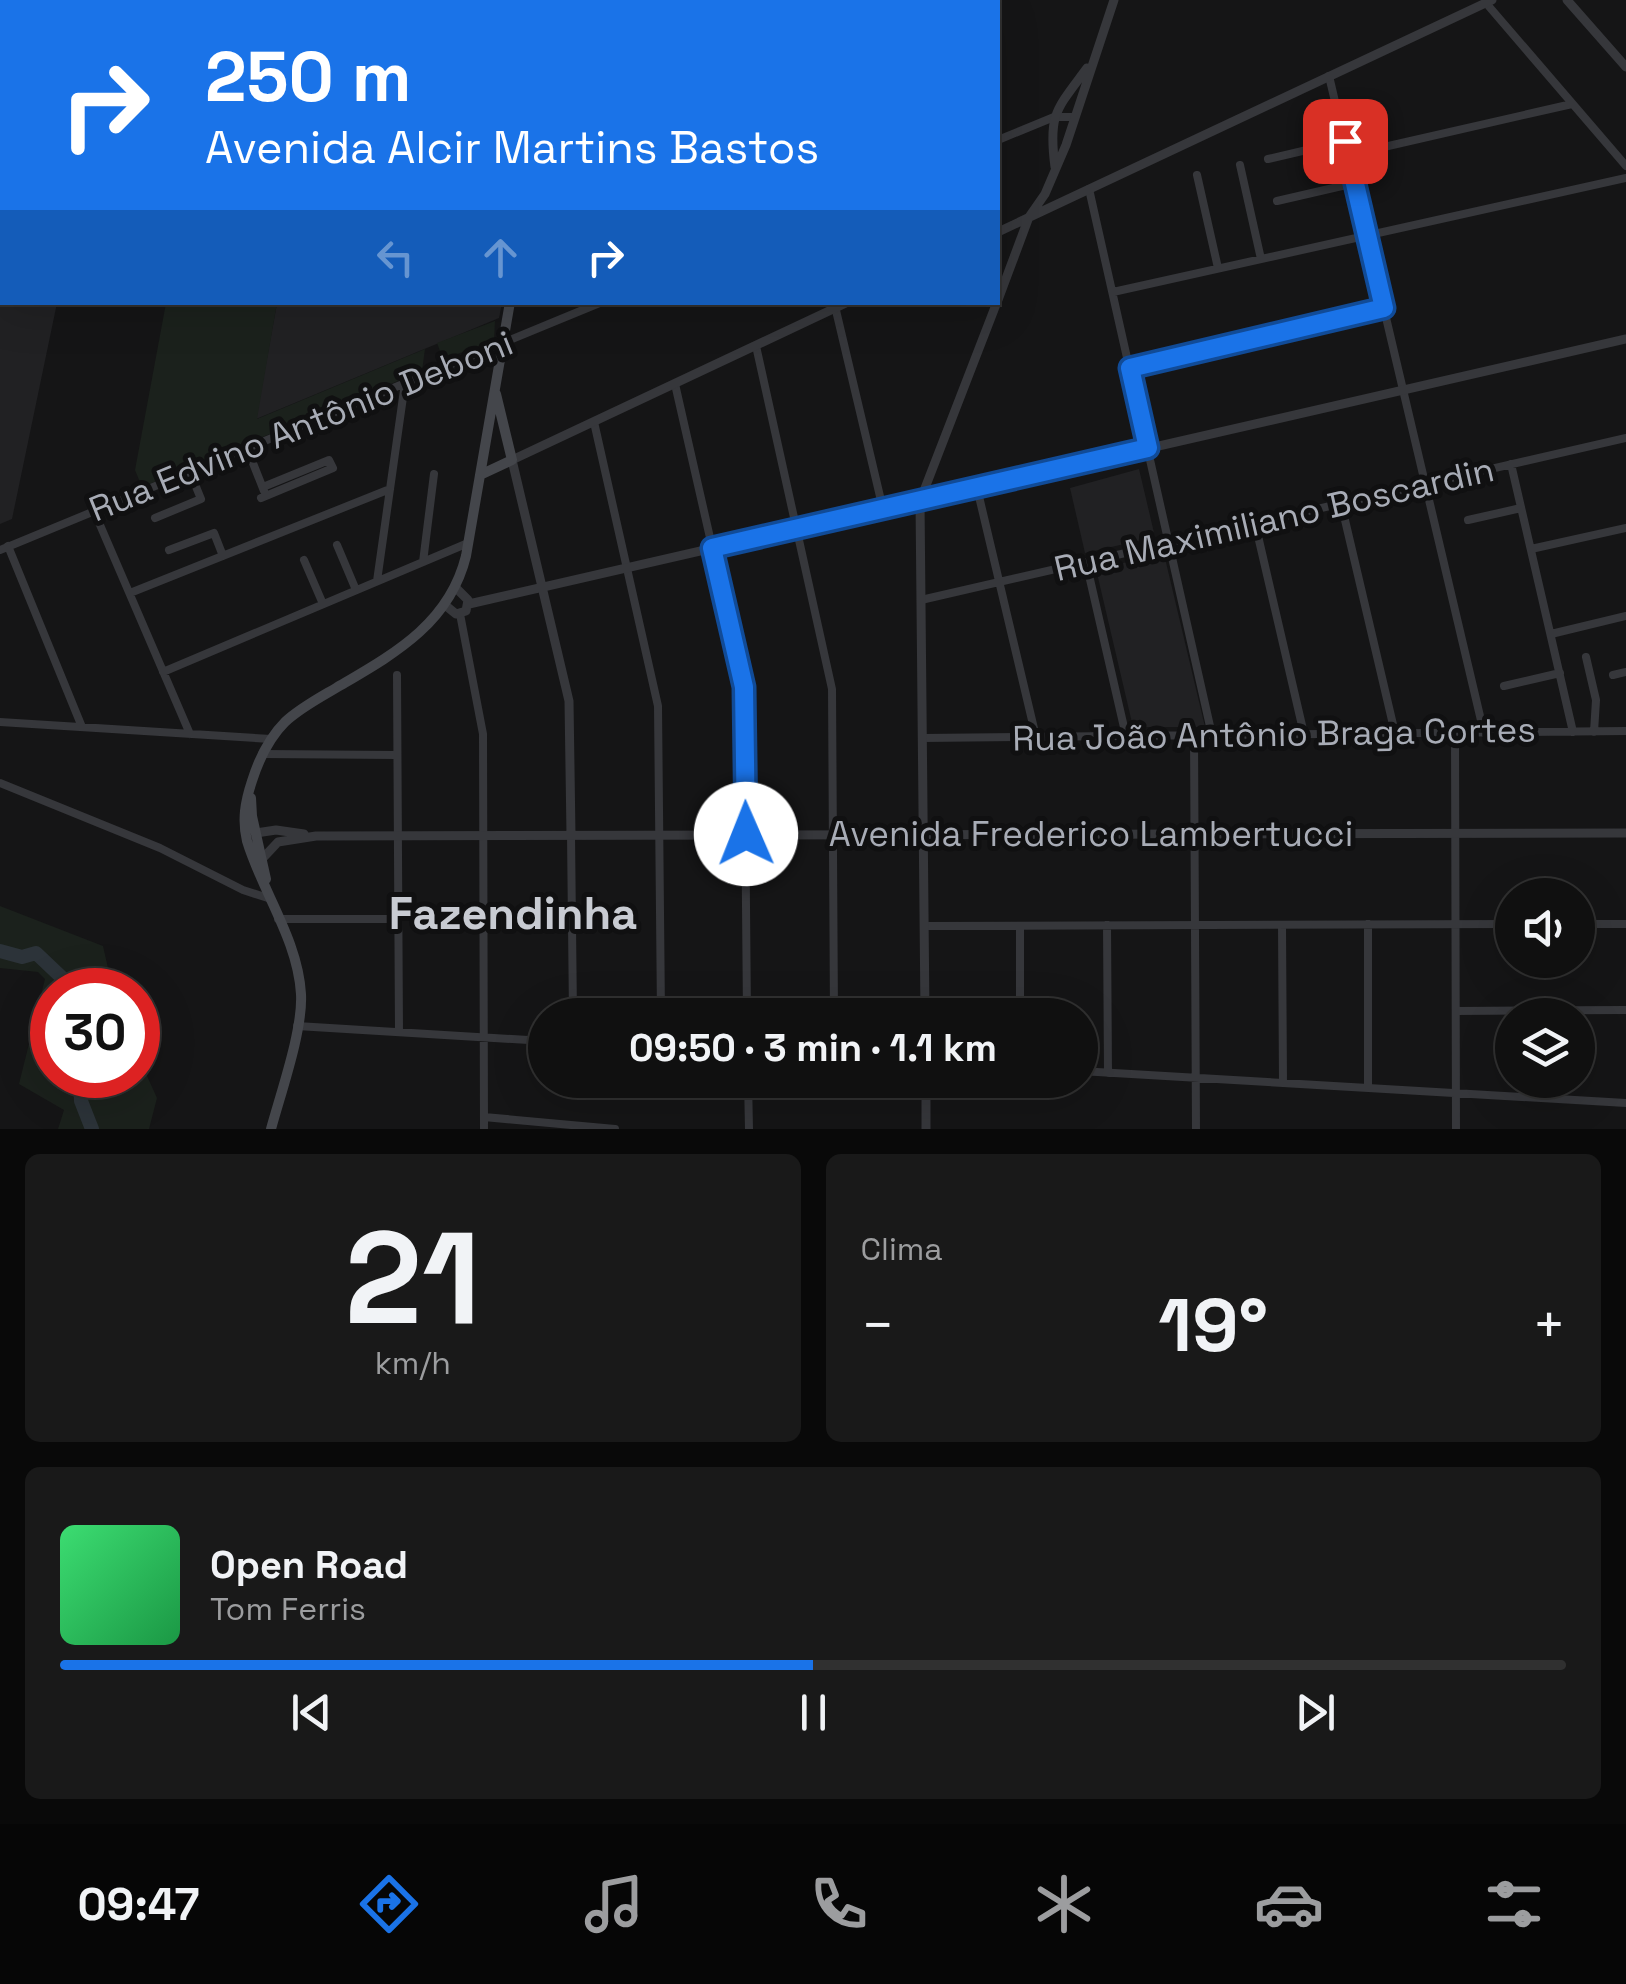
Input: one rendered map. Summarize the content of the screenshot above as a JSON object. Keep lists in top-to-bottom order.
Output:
{
  "streets": {
    "street": [
      "Rua Edvino Antônio Deboni",
      "Rua Maximiliano Boscardin",
      "Rua João Antônio Braga Cortes",
      "Avenida Frederico Lambertucci"
    ]
  },
  "districts": ["Fazendinha"],
  "page": {
    "turn": ["250 m", "Avenida Alcir Martins Bastos"],
    "limit": "30",
    "trip": "09:50 · 3 min · 1.1 km",
    "tile": [
      ["21", "km/h"],
      "Clima"
    ],
    "heat": ["−", "19°", "+"],
    "song": ["Open Road", "Tom Ferris"],
    "tabs": "09:47"
  }
}
